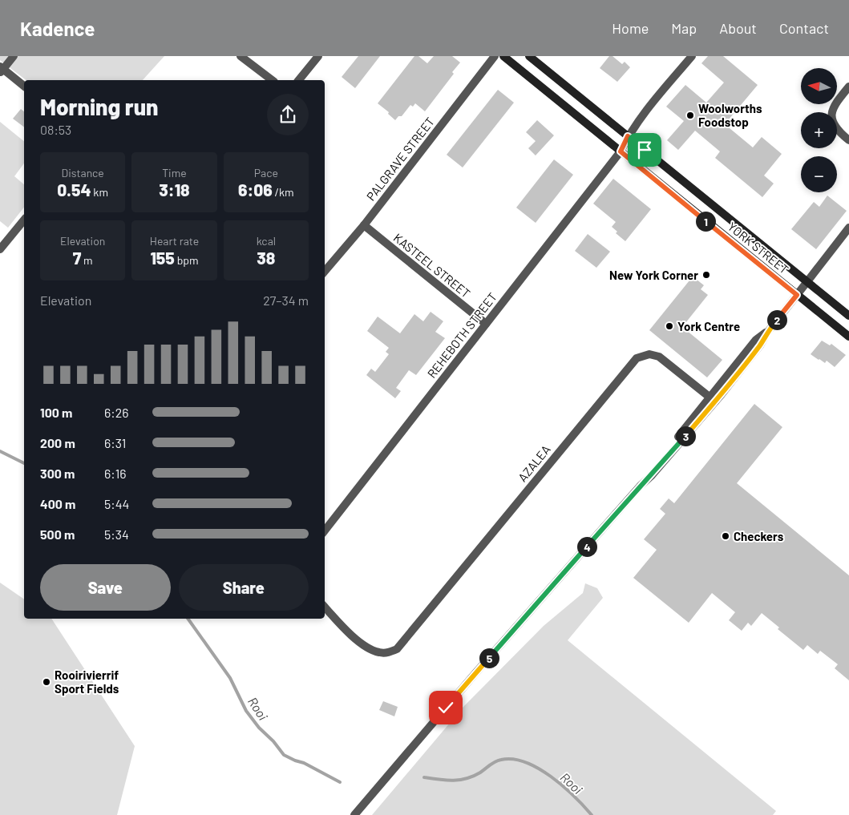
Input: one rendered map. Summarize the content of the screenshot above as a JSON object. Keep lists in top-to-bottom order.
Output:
{
  "streets": {
    "main road": ["YORK STREET"],
    "street": [
      "PALGRAVE STREET",
      "KASTEEL STREET",
      "REHEBOTH STREET",
      "AZALEA"
    ]
  },
  "crossings": [
    ["PALGRAVE STREET", "KASTEEL STREET"],
    ["YORK STREET", "REHEBOTH STREET"],
    ["KASTEEL STREET", "REHEBOTH STREET"]
  ],
  "water": ["Rooi"],
  "places": [
    "Woolworths Foodstop",
    "New York Corner",
    "York Centre",
    "Checkers",
    "Rooirivierrif Sport Fields"
  ],
  "north": "left",
  "page": {
    "header": "Kadence",
    "nav": [
      "Home",
      "Map",
      "About",
      "Contact"
    ],
    "map_buttons": ["+", "−"],
    "heading": ["Morning run", "08:53"],
    "stats": [
      ["Distance", "0.54 km"],
      ["Time", "3:18"],
      ["Pace", "6:06 /km"],
      ["Elevation", "7 m"],
      ["Heart rate", "155 bpm"],
      ["kcal", "38"]
    ],
    "pins": [
      "1",
      "2",
      "3",
      "4",
      "5"
    ],
    "chart": ["Elevation", "27–34 m"],
    "list": [
      {
        "name": "100 m",
        "note": "6:26"
      },
      {
        "name": "200 m",
        "note": "6:31"
      },
      {
        "name": "300 m",
        "note": "6:16"
      },
      {
        "name": "400 m",
        "note": "5:44"
      },
      {
        "name": "500 m",
        "note": "5:34"
      }
    ],
    "buttons": ["Save", "Share"]
  }
}
